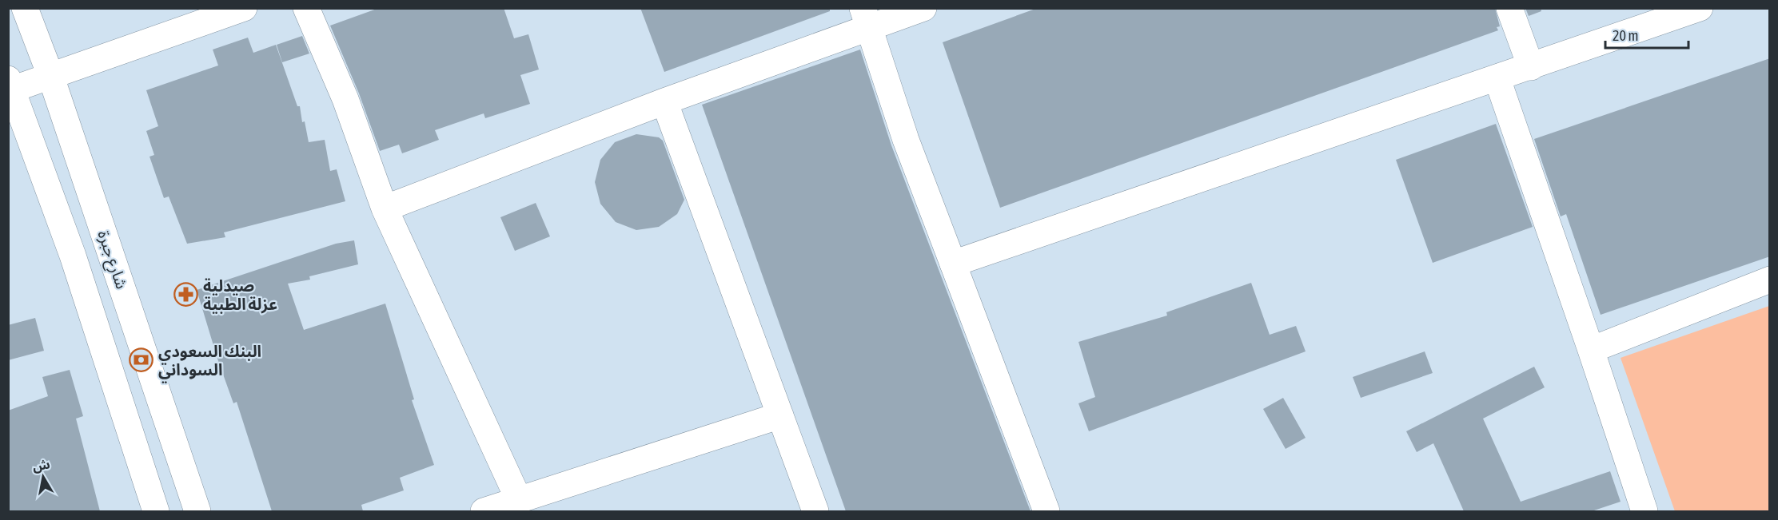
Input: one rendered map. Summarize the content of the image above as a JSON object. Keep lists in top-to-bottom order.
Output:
{
  "streets": {
    "street": ["شارع جبرة"]
  },
  "places": {
    "pharmacy": ["صيدلية عزلة الطبية"],
    "bank": ["البنك السعودي السوداني"]
  },
  "scale_bar": "20 m",
  "north": "top"
}
